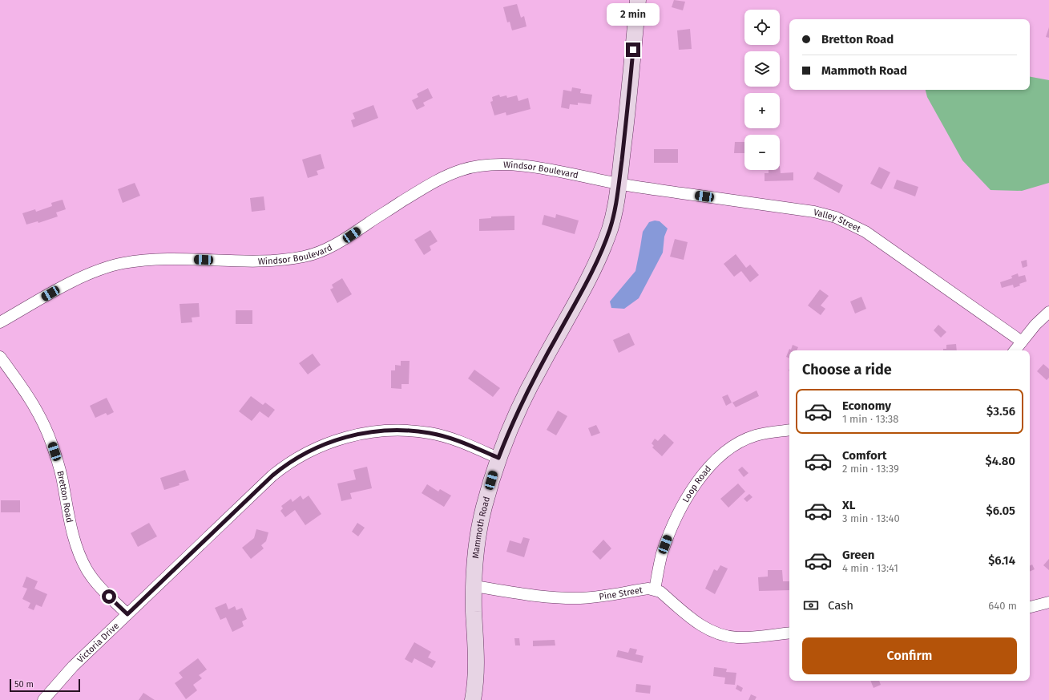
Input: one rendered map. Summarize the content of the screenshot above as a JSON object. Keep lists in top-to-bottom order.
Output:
{
  "streets": {
    "main road": ["Mammoth Road"],
    "street": [
      "Windsor Boulevard",
      "Valley Street",
      "Loop Road",
      "Bretton Road",
      "Pine Street",
      "Victoria Drive"
    ]
  },
  "crossings": [
    ["Windsor Boulevard", "Valley Street"],
    ["Windsor Boulevard", "Mammoth Road"],
    ["Valley Street", "Mammoth Road"],
    ["Loop Road", "Pine Street"],
    ["Bretton Road", "Victoria Drive"],
    ["Mammoth Road", "Pine Street"],
    ["Mammoth Road", "Victoria Drive"]
  ],
  "scale_bar": "50 m",
  "page": {
    "bubble": "2 min",
    "map_buttons": ["+", "−"],
    "banner": ["Bretton Road", "Mammoth Road"],
    "heading": "Choose a ride",
    "list": [
      {
        "name": "Economy",
        "note": "1 min · 13:38",
        "value": "$3.56"
      },
      {
        "name": "Comfort",
        "note": "2 min · 13:39",
        "value": "$4.80"
      },
      {
        "name": "XL",
        "note": "3 min · 13:40",
        "value": "$6.05"
      },
      {
        "name": "Green",
        "note": "4 min · 13:41",
        "value": "$6.14"
      }
    ],
    "pay": ["Cash", "640 m"],
    "buttons": "Confirm",
    "scale": "50 m"
  }
}
